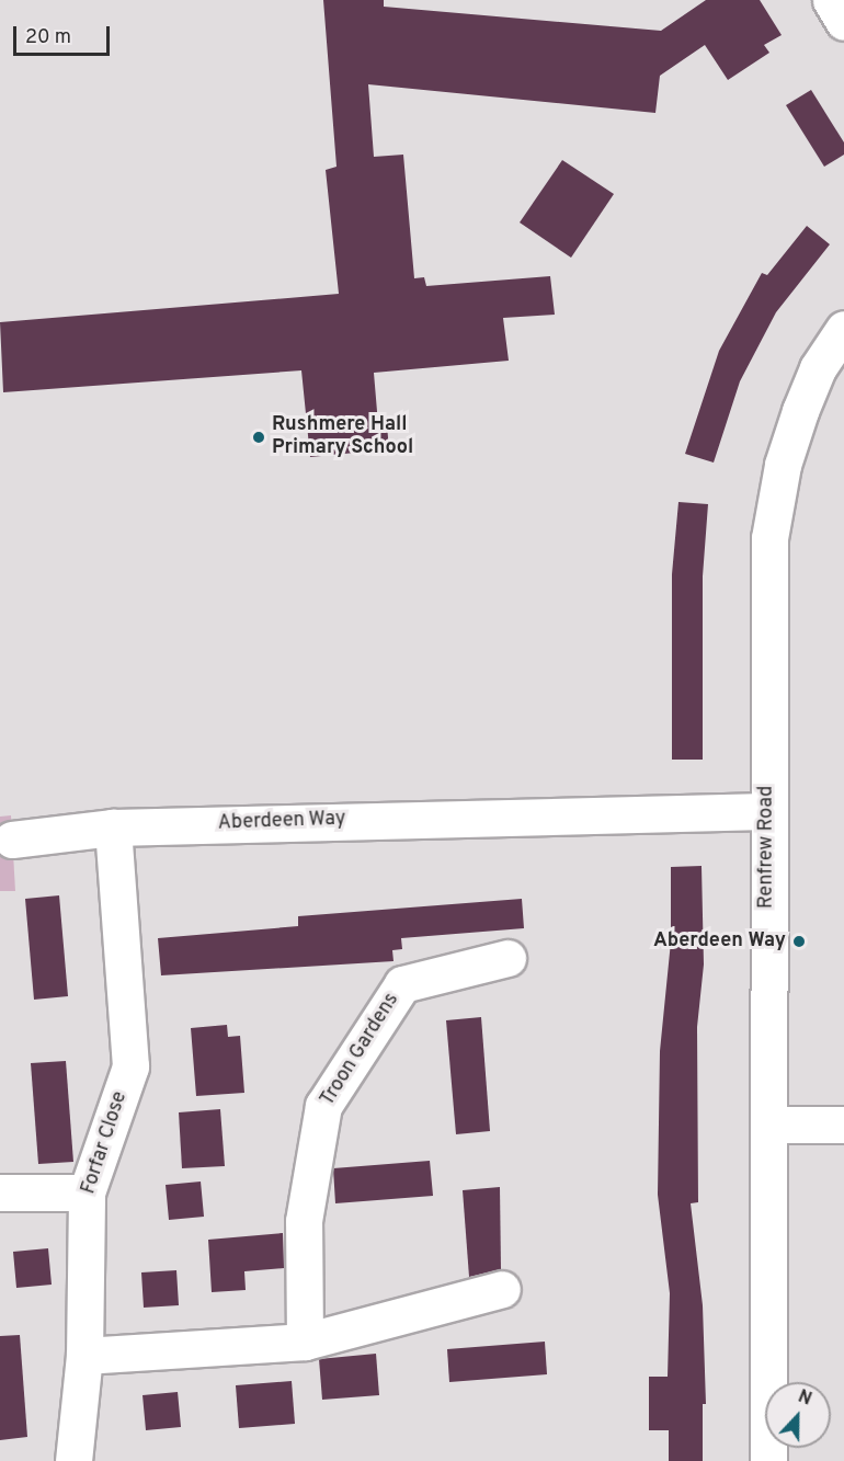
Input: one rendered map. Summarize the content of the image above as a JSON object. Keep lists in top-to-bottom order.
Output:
{
  "streets": {
    "street": [
      "Aberdeen Way",
      "Renfrew Road",
      "Troon Gardens",
      "Forfar Close"
    ]
  },
  "crossings": [
    ["Aberdeen Way", "Renfrew Road"],
    ["Aberdeen Way", "Forfar Close"]
  ],
  "places": ["Rushmere Hall Primary School", "Aberdeen Way"],
  "scale_bar": "20 m",
  "north": "top"
}
